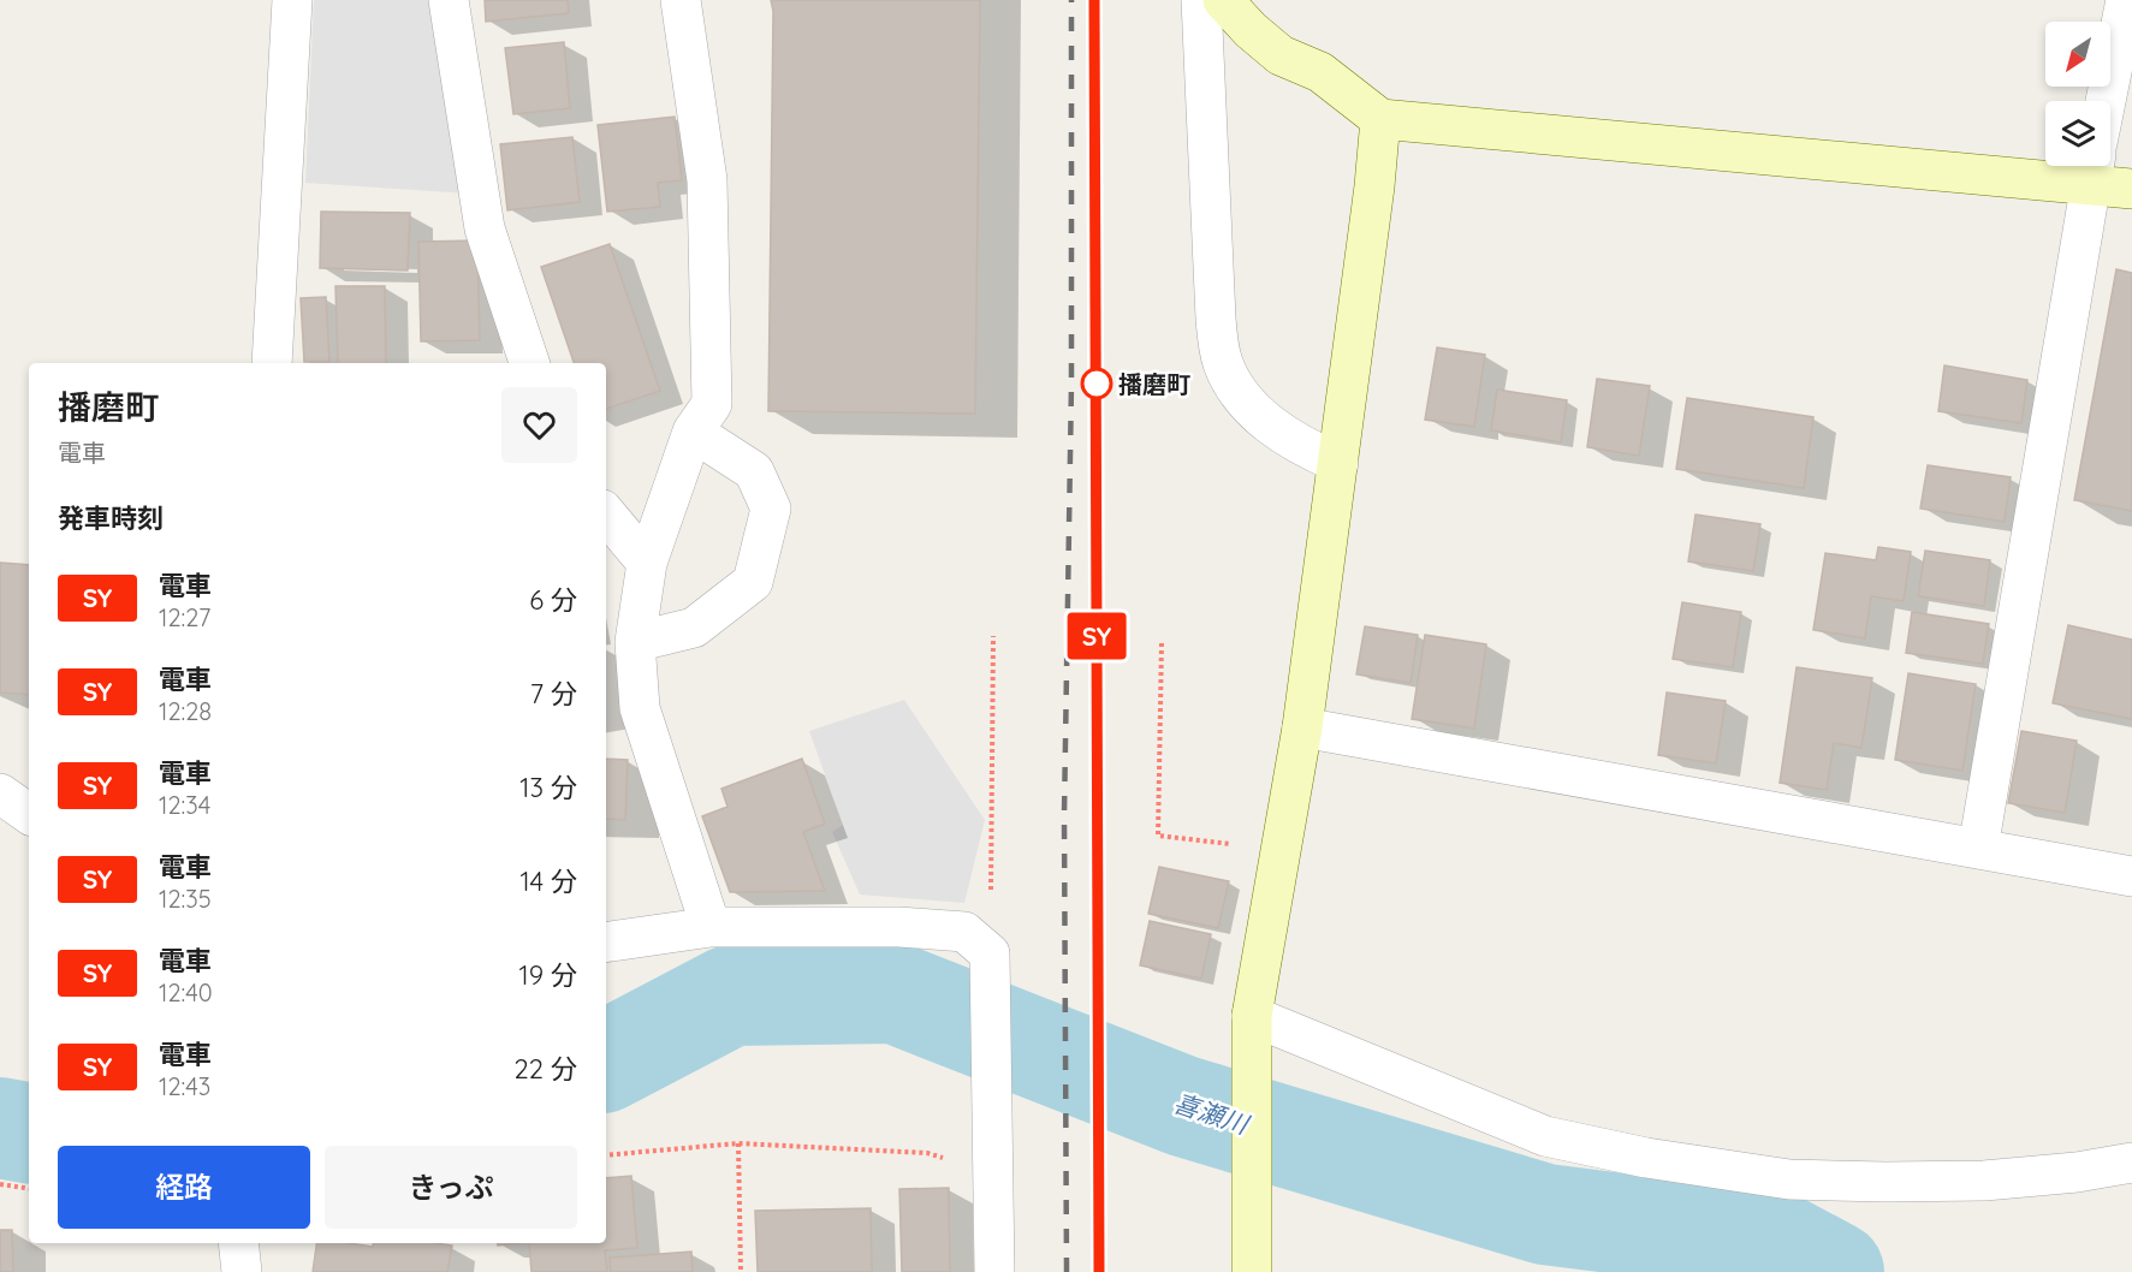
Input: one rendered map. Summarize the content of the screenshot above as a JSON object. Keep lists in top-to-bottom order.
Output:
{
  "water": ["喜瀬川"],
  "places": ["播磨町"],
  "north": "bottom left",
  "page": {
    "on_map": "SY",
    "heading": [
      ["播磨町", "電車"],
      "発車時刻"
    ],
    "list": [
      {
        "mark": "SY",
        "name": "電車",
        "note": "12:27",
        "value": "6 分"
      },
      {
        "mark": "SY",
        "name": "電車",
        "note": "12:28",
        "value": "7 分"
      },
      {
        "mark": "SY",
        "name": "電車",
        "note": "12:34",
        "value": "13 分"
      },
      {
        "mark": "SY",
        "name": "電車",
        "note": "12:35",
        "value": "14 分"
      },
      {
        "mark": "SY",
        "name": "電車",
        "note": "12:40",
        "value": "19 分"
      },
      {
        "mark": "SY",
        "name": "電車",
        "note": "12:43",
        "value": "22 分"
      }
    ],
    "buttons": ["経路", "きっぷ"]
  }
}
